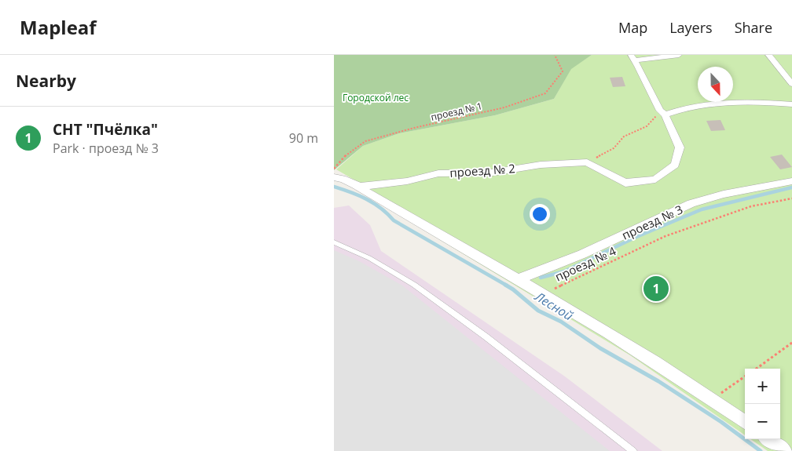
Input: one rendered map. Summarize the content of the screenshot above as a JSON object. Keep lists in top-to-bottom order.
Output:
{
  "streets": {
    "street": ["проезд № 2", "проезд № 3"],
    "path": ["проезд № 1", "проезд № 4"]
  },
  "water": ["Лесной"],
  "parks": ["Городской лес"],
  "north": "bottom",
  "page": {
    "header": "Mapleaf",
    "nav": ["Map", "Layers", "Share"],
    "heading": "Nearby",
    "list": [
      {
        "mark": "1",
        "name": "СНТ \"Пчёлка\"",
        "note": "Park · проезд № 3",
        "value": "90 m"
      }
    ],
    "pins": "1",
    "map_buttons": ["+", "−"]
  }
}
